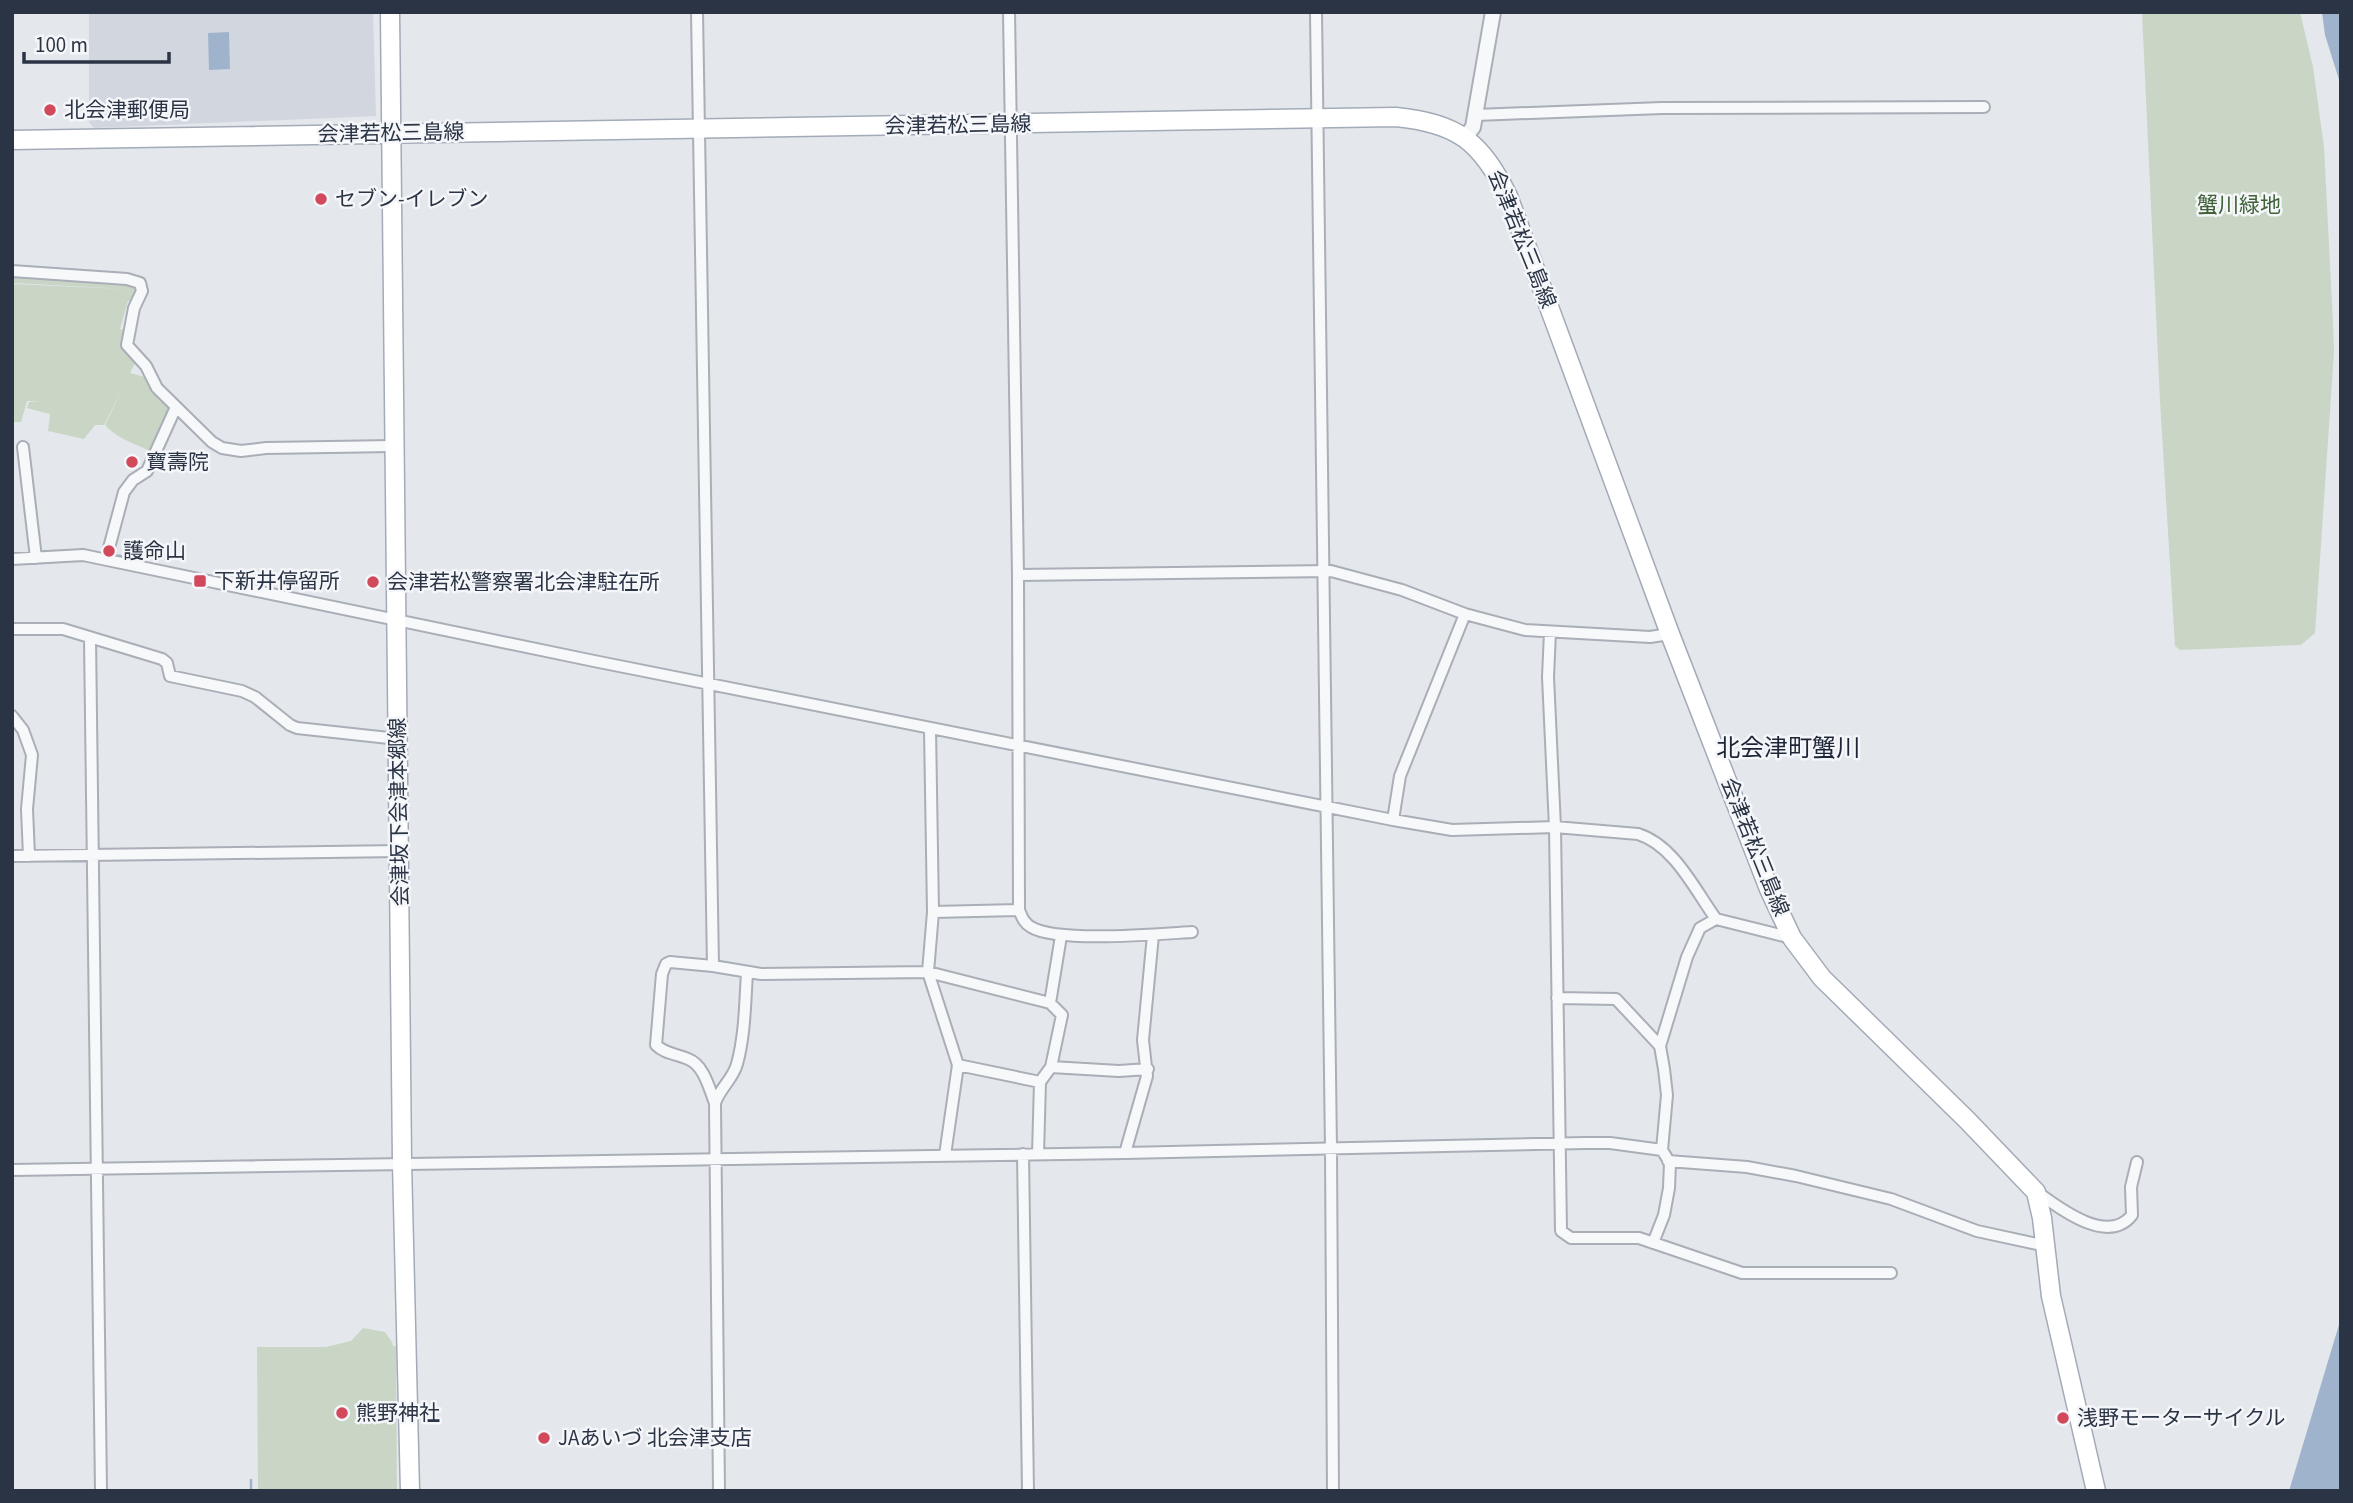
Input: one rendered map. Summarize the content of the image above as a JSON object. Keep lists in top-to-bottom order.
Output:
{
  "streets": {
    "main road": ["会津若松三島線", "会津坂下会津本郷線"]
  },
  "crossings": [
    ["会津若松三島線", "会津坂下会津本郷線"]
  ],
  "districts": ["北会津町蟹川"],
  "parks": ["蟹川緑地"],
  "places": {
    "other": [
      "北会津郵便局",
      "セブン-イレブン",
      "寶壽院",
      "護命山",
      "会津若松警察署北会津駐在所",
      "熊野神社",
      "浅野モーターサイクル",
      "JAあいづ 北会津支店"
    ],
    "transit": ["下新井停留所"]
  },
  "scale_bar": "100 m"
}
